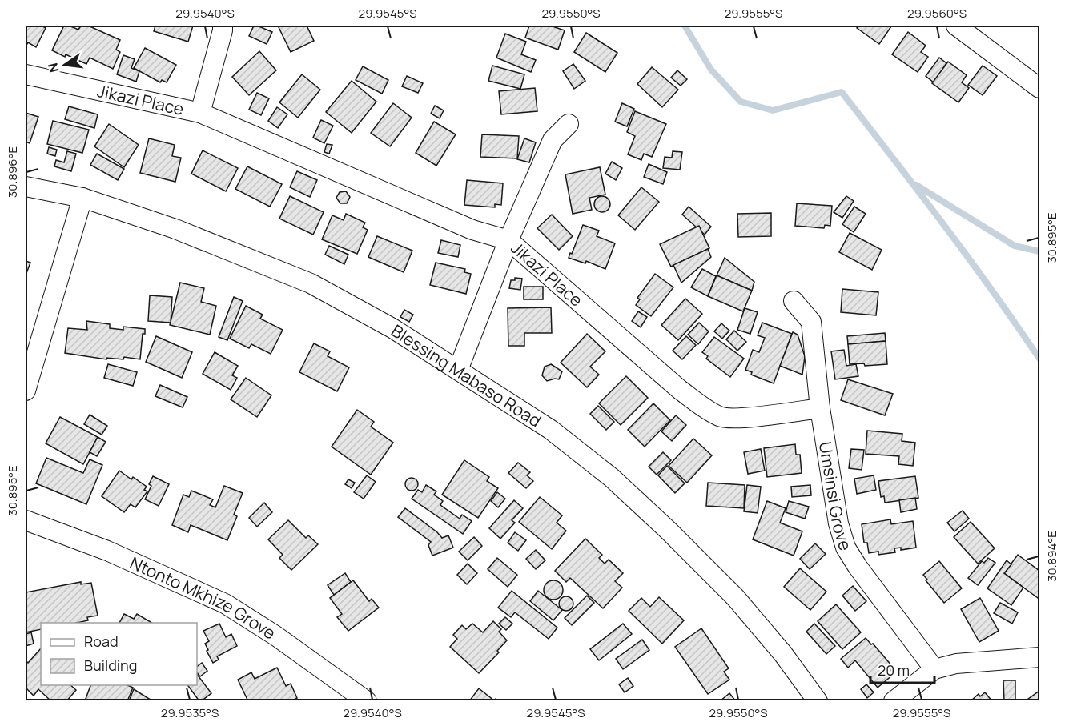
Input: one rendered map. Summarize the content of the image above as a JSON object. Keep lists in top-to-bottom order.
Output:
{
  "streets": {
    "street": [
      "Jikazi Place",
      "Blessing Mabaso Road",
      "Umsinsi Grove",
      "Ntonto Mkhize Grove"
    ]
  },
  "crossings": [
    ["Jikazi Place", "Umsinsi Grove"]
  ],
  "legend": ["Road", "Building"],
  "scale_bar": "20 m",
  "north": "left",
  "coordinates": [
    "29.9540°S",
    "29.9545°S",
    "29.9550°S",
    "29.9555°S",
    "29.9560°S",
    "30.896°E",
    "30.895°E",
    "30.894°E",
    "29.9535°S"
  ]
}
